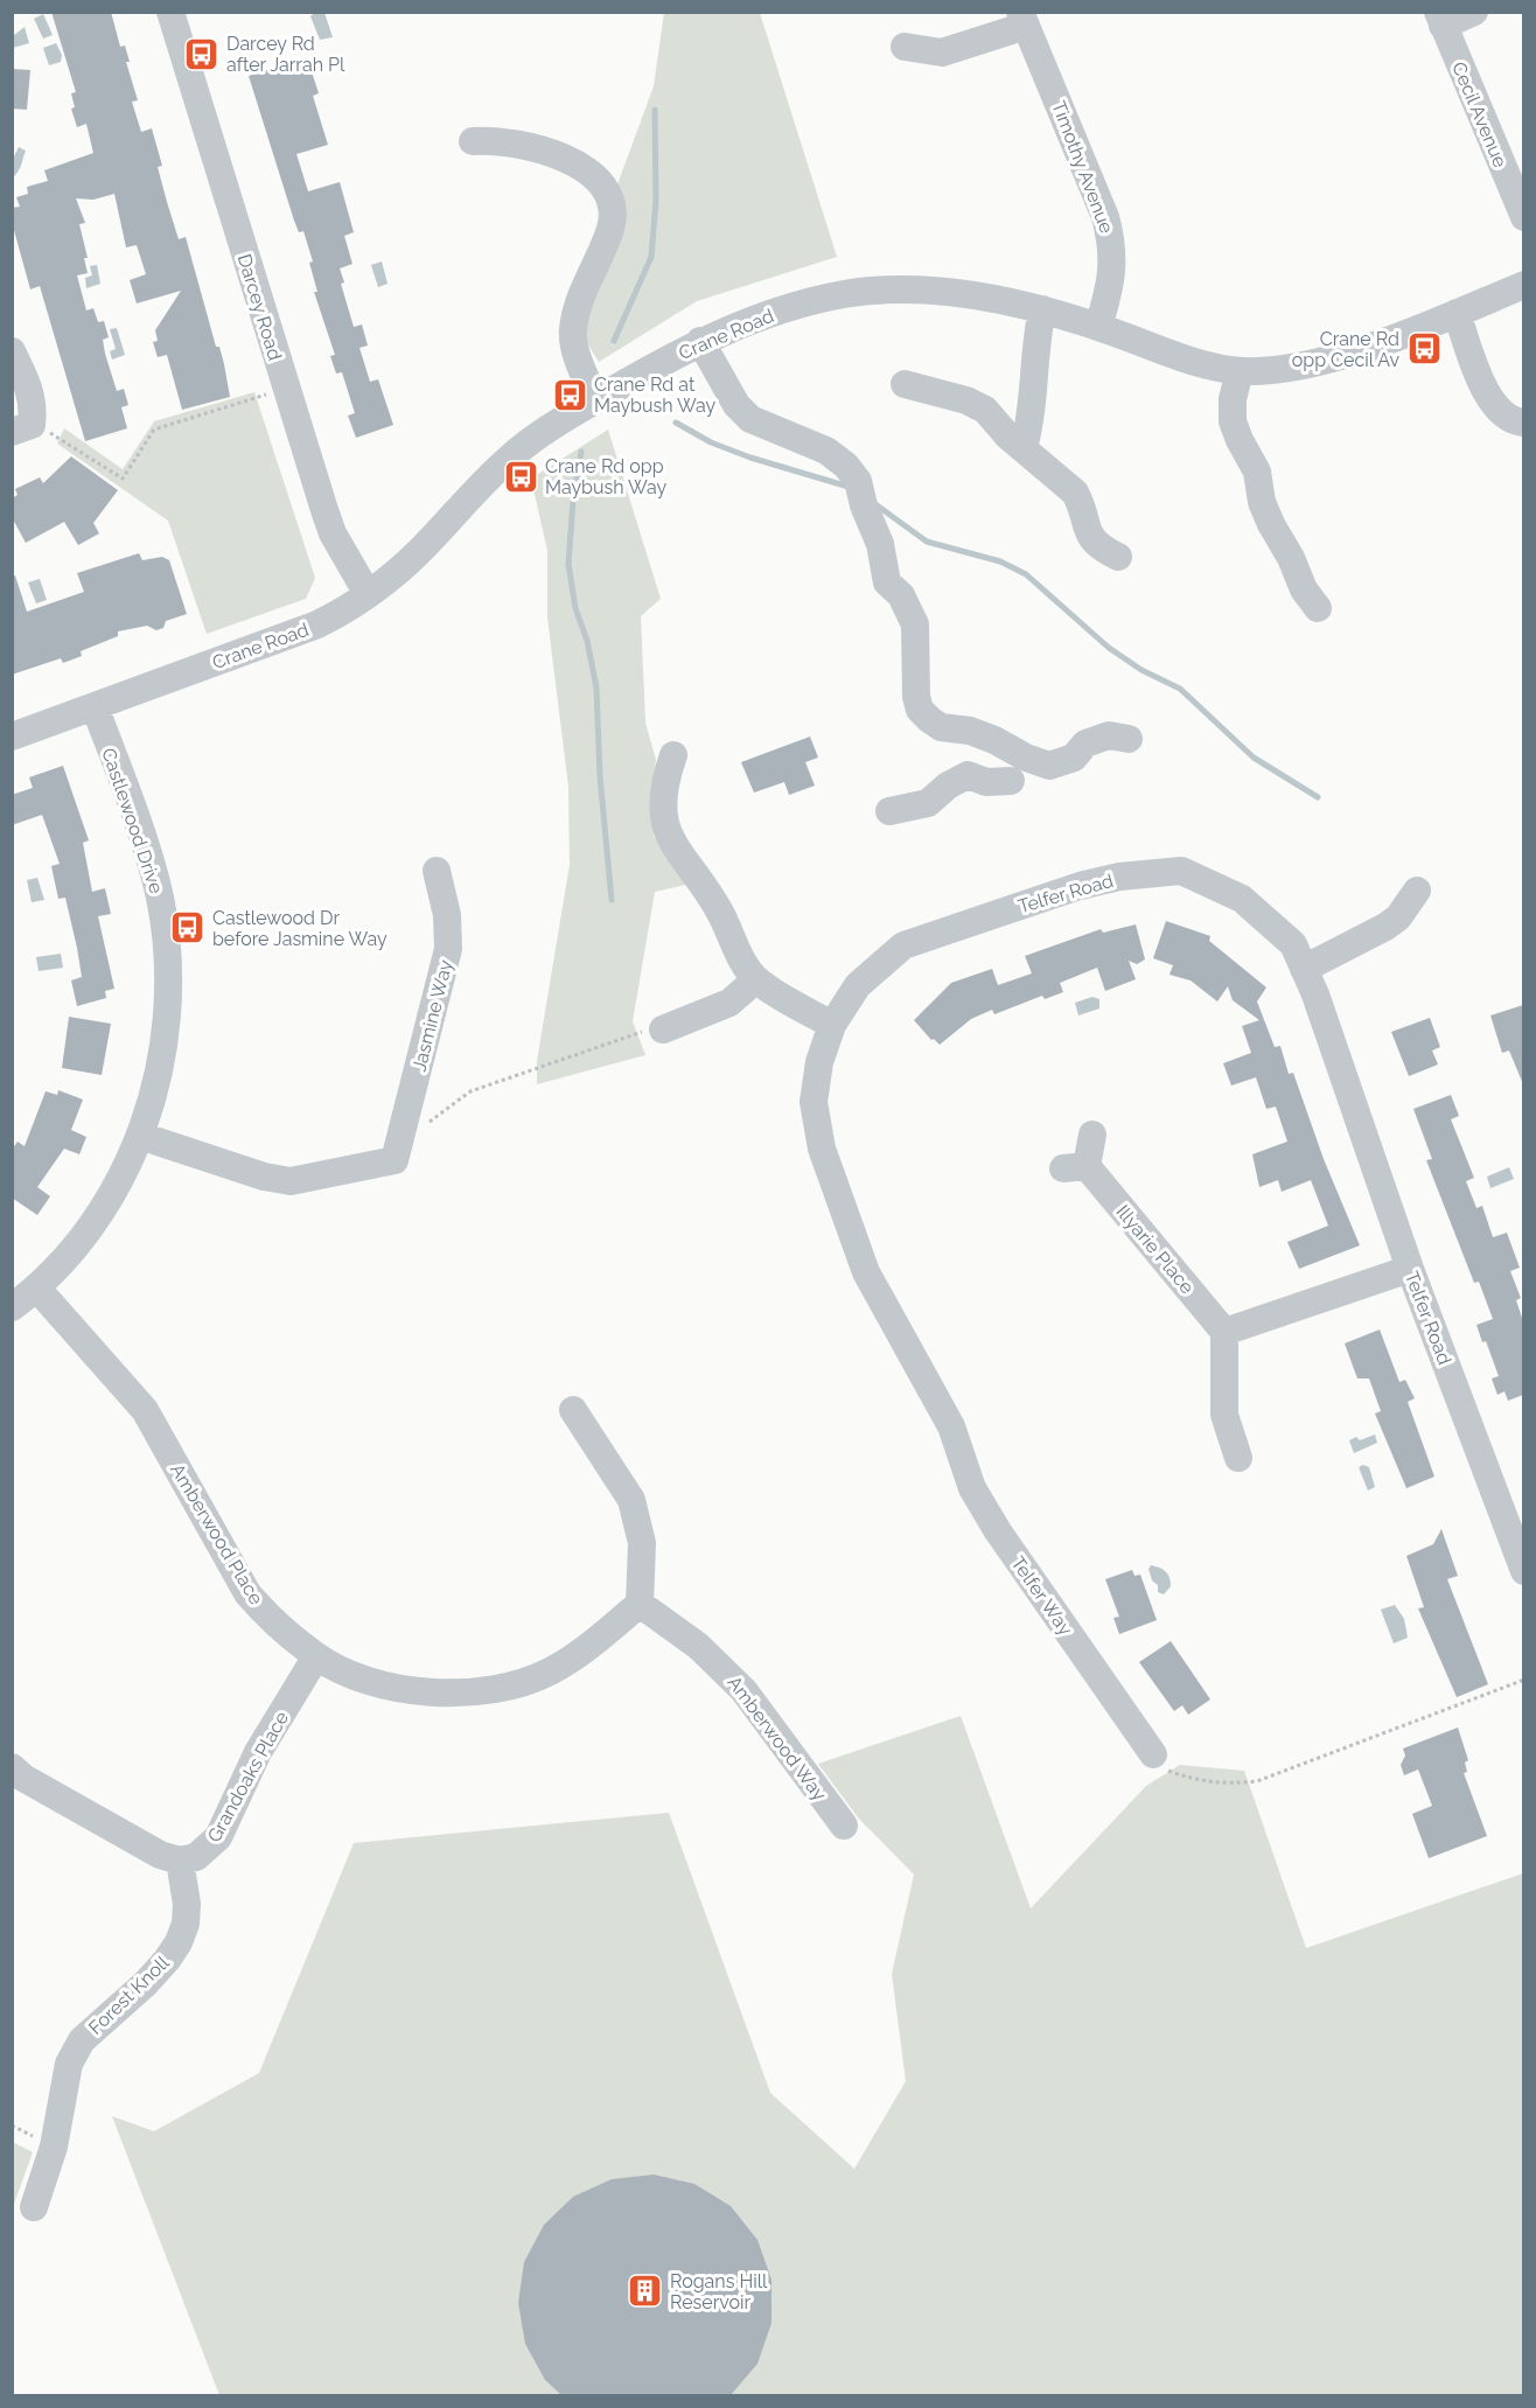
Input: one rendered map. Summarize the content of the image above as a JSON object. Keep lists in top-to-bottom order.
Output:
{
  "streets": {
    "street": [
      "Cecil Avenue",
      "Timothy Avenue",
      "Darcey Road",
      "Crane Road",
      "Castlewood Drive",
      "Telfer Road",
      "Jasmine Way",
      "Illyarie Place",
      "Amberwood Place",
      "Telfer Way",
      "Amberwood Way",
      "Grandoaks Place",
      "Forest Knoll"
    ]
  },
  "crossings": [
    ["Timothy Avenue", "Crane Road"],
    ["Darcey Road", "Crane Road"],
    ["Crane Road", "Castlewood Drive"],
    ["Castlewood Drive", "Jasmine Way"],
    ["Castlewood Drive", "Amberwood Place"],
    ["Telfer Road", "Telfer Way"],
    ["Amberwood Place", "Amberwood Way"],
    ["Amberwood Place", "Grandoaks Place"],
    ["Grandoaks Place", "Forest Knoll"]
  ],
  "places": {
    "bus stop": [
      "Darcey Rd after Jarrah Pl",
      "Crane Rd opp Cecil Av",
      "Crane Rd at Maybush Way",
      "Crane Rd opp Maybush Way",
      "Castlewood Dr before Jasmine Way"
    ],
    "building": ["Rogans Hill Reservoir"]
  }
}
